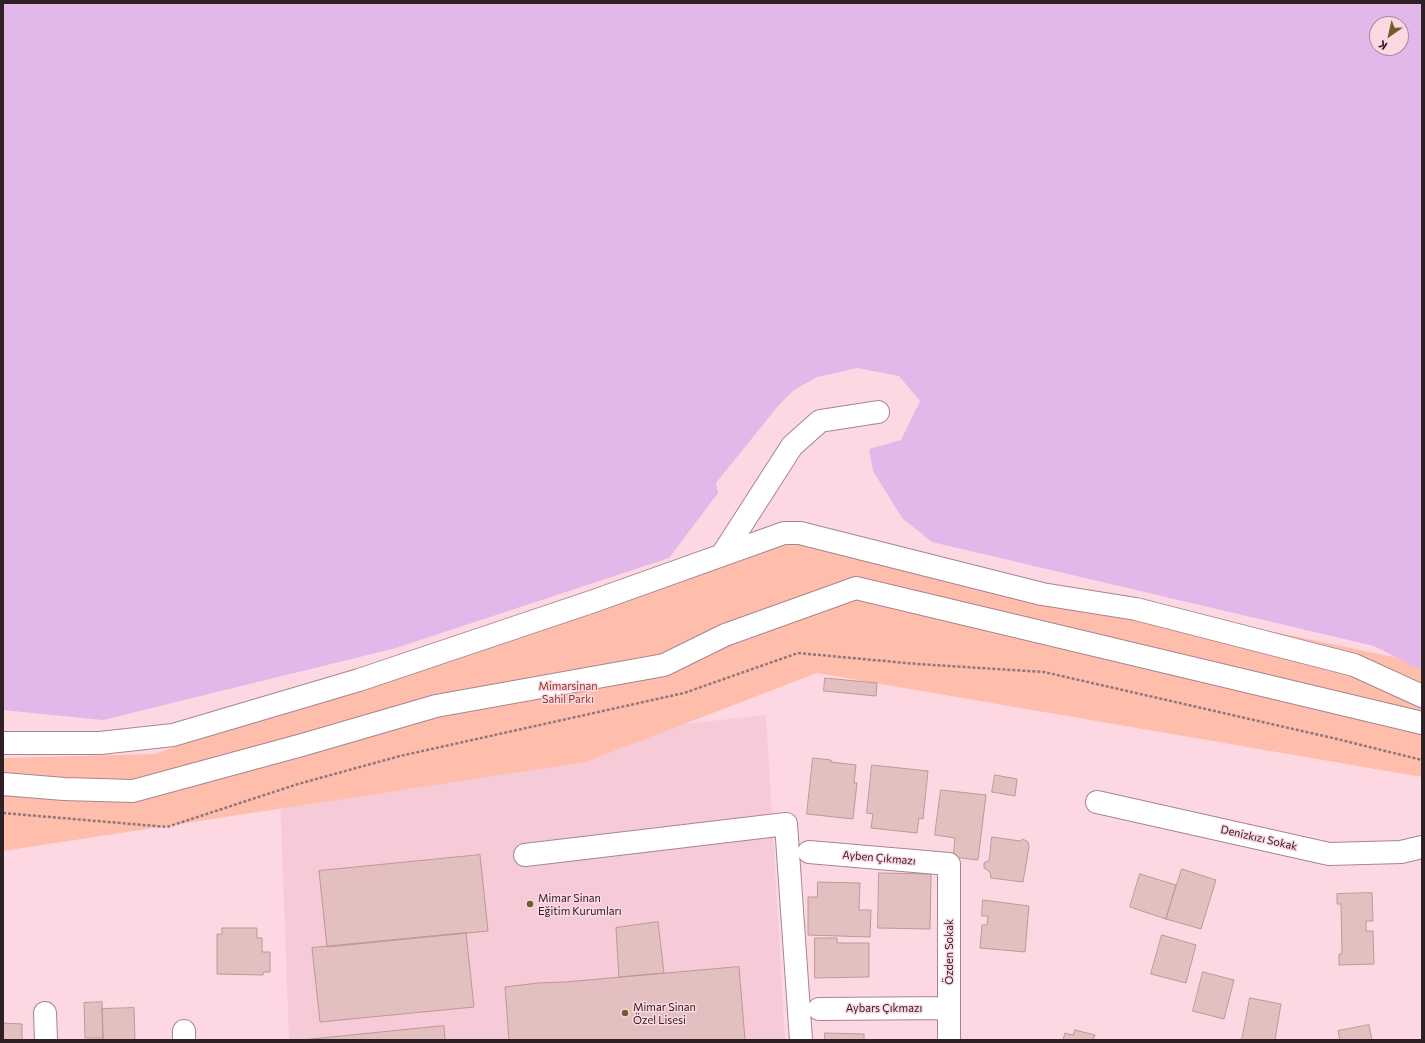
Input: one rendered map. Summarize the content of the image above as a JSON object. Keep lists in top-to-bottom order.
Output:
{
  "streets": {
    "street": [
      "Denizkızı Sokak",
      "Ayben Çıkmazı",
      "Özden Sokak",
      "Aybars Çıkmazı"
    ]
  },
  "crossings": [
    ["Ayben Çıkmazı", "Özden Sokak"],
    ["Özden Sokak", "Aybars Çıkmazı"]
  ],
  "parks": ["Mimarsinan Sahil Parkı"],
  "places": ["Mimar Sinan Eğitim Kurumları", "Mimar Sinan Özel Lisesi"],
  "north": "bottom left"
}
